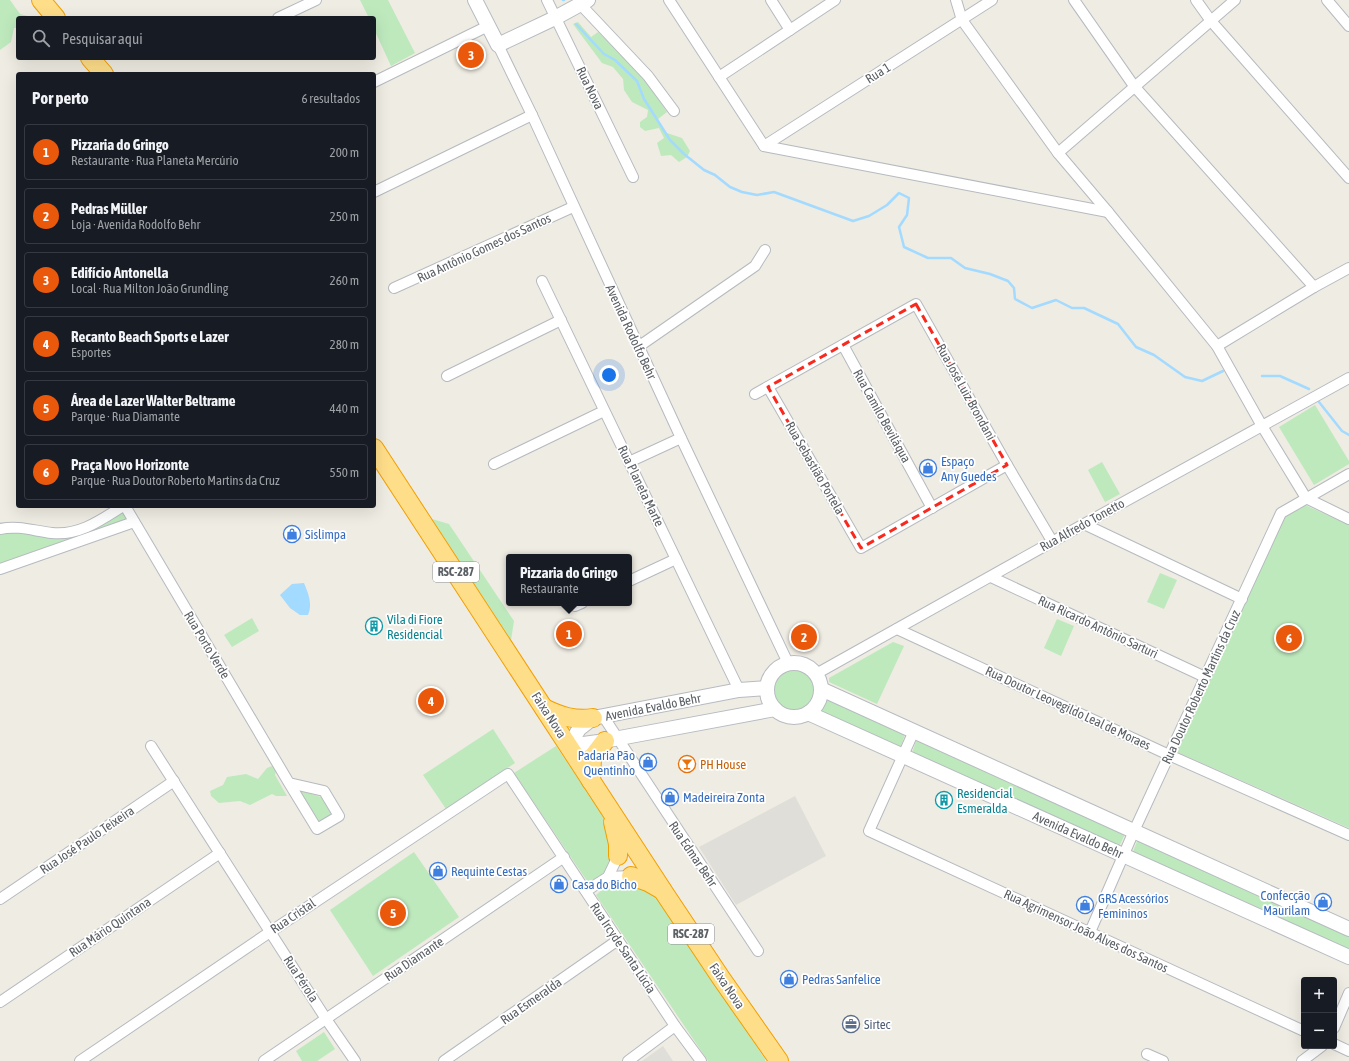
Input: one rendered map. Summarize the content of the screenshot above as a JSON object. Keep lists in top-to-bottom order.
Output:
{
  "streets": {
    "highway": ["RSC-287", "Faixa Nova"],
    "street": [
      "Rua 1",
      "Rua Nova",
      "Rua Antônio Gomes dos Santos",
      "Avenida Rodolfo Behr",
      "Rua José Luiz Brondani",
      "Rua Camilo Beviláqua",
      "Rua Sebastião Portela",
      "Rua Planeta Marte",
      "Rua Alfredo Tonetto",
      "Rua Ricardo Antônio Sarturi",
      "Rua Porto Verde",
      "Rua Doutor Roberto Martins da Cruz",
      "Avenida Evaldo Behr",
      "Rua Doutor Leovegildo Leal de Moraes",
      "Rua José Paulo Teixeira",
      "Rua Edmar Behr",
      "Rua Cristal",
      "Rua Mário Quintana",
      "Rua Agrimensor João Alves dos Santos",
      "Rua Ircyde Santa Lúcia",
      "Rua Diamante",
      "Rua Pérola",
      "Rua Esmeralda"
    ]
  },
  "crossings": [
    ["Rua Antônio Gomes dos Santos", "Avenida Rodolfo Behr"],
    ["Avenida Rodolfo Behr", "Rua Alfredo Tonetto"],
    ["Avenida Rodolfo Behr", "Avenida Evaldo Behr"],
    ["Rua José Luiz Brondani", "Rua Camilo Beviláqua"],
    ["Rua José Luiz Brondani", "Rua Alfredo Tonetto"],
    ["Rua Camilo Beviláqua", "Rua Sebastião Portela"],
    ["Rua Planeta Marte", "Avenida Evaldo Behr"],
    ["Rua Alfredo Tonetto", "Rua Ricardo Antônio Sarturi"],
    ["Rua Alfredo Tonetto", "Avenida Evaldo Behr"],
    ["Rua Alfredo Tonetto", "Rua Doutor Leovegildo Leal de Moraes"],
    ["Rua Ricardo Antônio Sarturi", "Rua Doutor Roberto Martins da Cruz"],
    ["Rua Doutor Roberto Martins da Cruz", "Avenida Evaldo Behr"],
    ["Rua Doutor Roberto Martins da Cruz", "Rua Doutor Leovegildo Leal de Moraes"],
    ["Rua Doutor Roberto Martins da Cruz", "Rua Agrimensor João Alves dos Santos"],
    ["Avenida Evaldo Behr", "Faixa Nova"],
    ["Avenida Evaldo Behr", "Rua Edmar Behr"],
    ["Avenida Evaldo Behr", "Rua Agrimensor João Alves dos Santos"],
    ["Rua José Paulo Teixeira", "Rua Pérola"],
    ["Rua Cristal", "Rua Ircyde Santa Lúcia"],
    ["Rua Cristal", "Rua Pérola"],
    ["Rua Mário Quintana", "Rua Pérola"],
    ["Rua Ircyde Santa Lúcia", "Rua Diamante"],
    ["Rua Ircyde Santa Lúcia", "Rua Esmeralda"],
    ["Rua Diamante", "Rua Pérola"]
  ],
  "places": {
    "shop": [
      "Espaço Any Guedes",
      "Sislimpa",
      "Padaria Pão Quentinho",
      "Madeireira Zonta",
      "Requinte Cestas",
      "Casa do Bicho",
      "Confecção Maurilam",
      "GRS Acessórios Femininos",
      "Pedras Sanfelice"
    ],
    "building": ["Vila di Fiore Residencial", "Residencial Esmeralda"],
    "bar": ["PH House"],
    "office": ["Sirtec"]
  },
  "page": {
    "search": "Pesquisar aqui",
    "pins": [
      "3",
      "1",
      "2",
      "6",
      "4",
      "5"
    ],
    "heading": ["Por perto", "6 resultados"],
    "list": [
      {
        "mark": "1",
        "name": "Pizzaria do Gringo",
        "note": "Restaurante · Rua Planeta Mercúrio",
        "value": "200 m"
      },
      {
        "mark": "2",
        "name": "Pedras Müller",
        "note": "Loja · Avenida Rodolfo Behr",
        "value": "250 m"
      },
      {
        "mark": "3",
        "name": "Edifício Antonella",
        "note": "Local · Rua Milton João Grundling",
        "value": "260 m"
      },
      {
        "mark": "4",
        "name": "Recanto Beach Sports e Lazer",
        "note": "Esportes",
        "value": "280 m"
      },
      {
        "mark": "5",
        "name": "Área de Lazer Walter Beltrame",
        "note": "Parque · Rua Diamante",
        "value": "440 m"
      },
      {
        "mark": "6",
        "name": "Praça Novo Horizonte",
        "note": "Parque · Rua Doutor Roberto Martins da Cruz",
        "value": "550 m"
      }
    ],
    "popup": ["Pizzaria do Gringo", "Restaurante"],
    "map_buttons": ["+", "−"]
  }
}
